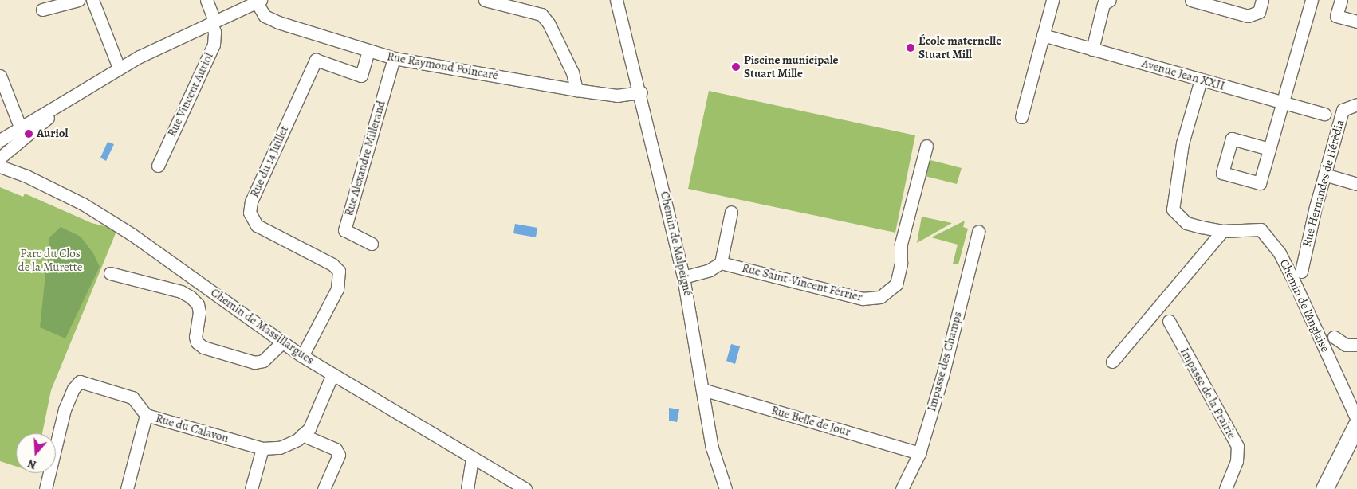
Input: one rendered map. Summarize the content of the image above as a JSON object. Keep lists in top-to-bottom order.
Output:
{
  "streets": {
    "street": [
      "Rue Raymond Poincaré",
      "Avenue Jean XXII",
      "Rue Vincent Auriol",
      "Rue Alexandre Millerand",
      "Rue du 14 Juillet",
      "Rue Hernandes de Hérèdia",
      "Chemin de Malpeigné",
      "Rue Saint-Vincent Férrier",
      "Chemin de l'Anglaise",
      "Chemin de Massillargues",
      "Impasse des Champs",
      "Impasse de la Prairie",
      "Rue Belle de Jour",
      "Rue du Calavon"
    ]
  },
  "crossings": [
    ["Rue Raymond Poincaré", "Rue Alexandre Millerand"],
    ["Rue Raymond Poincaré", "Rue du 14 Juillet"],
    ["Rue Raymond Poincaré", "Chemin de Malpeigné"],
    ["Avenue Jean XXII", "Chemin de l'Anglaise"],
    ["Rue du 14 Juillet", "Chemin de Massillargues"],
    ["Chemin de Malpeigné", "Rue Belle de Jour"],
    ["Impasse des Champs", "Rue Belle de Jour"]
  ],
  "parks": ["Parc du Clos de la Murette"],
  "places": ["École maternelle Stuart Mill", "Piscine municipale Stuart Mille", "Auriol"],
  "north": "bottom"
}
